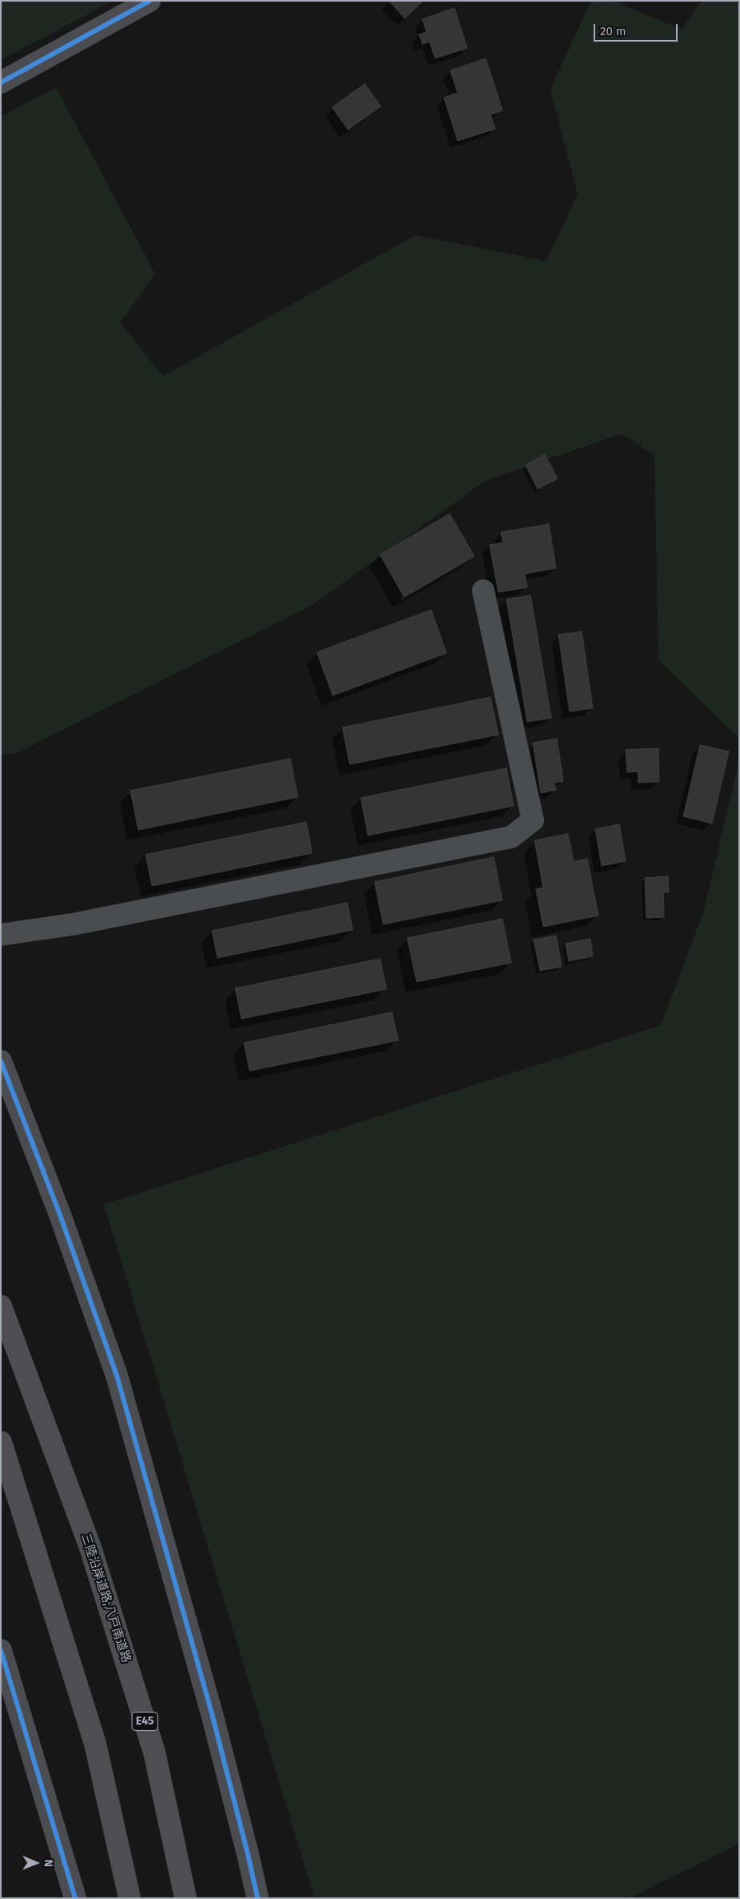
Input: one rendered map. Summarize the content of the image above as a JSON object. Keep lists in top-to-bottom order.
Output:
{
  "streets": {
    "highway": ["三陸沿岸道路;八戸南道路", "E45"]
  },
  "scale_bar": "20 m",
  "north": "right"
}
